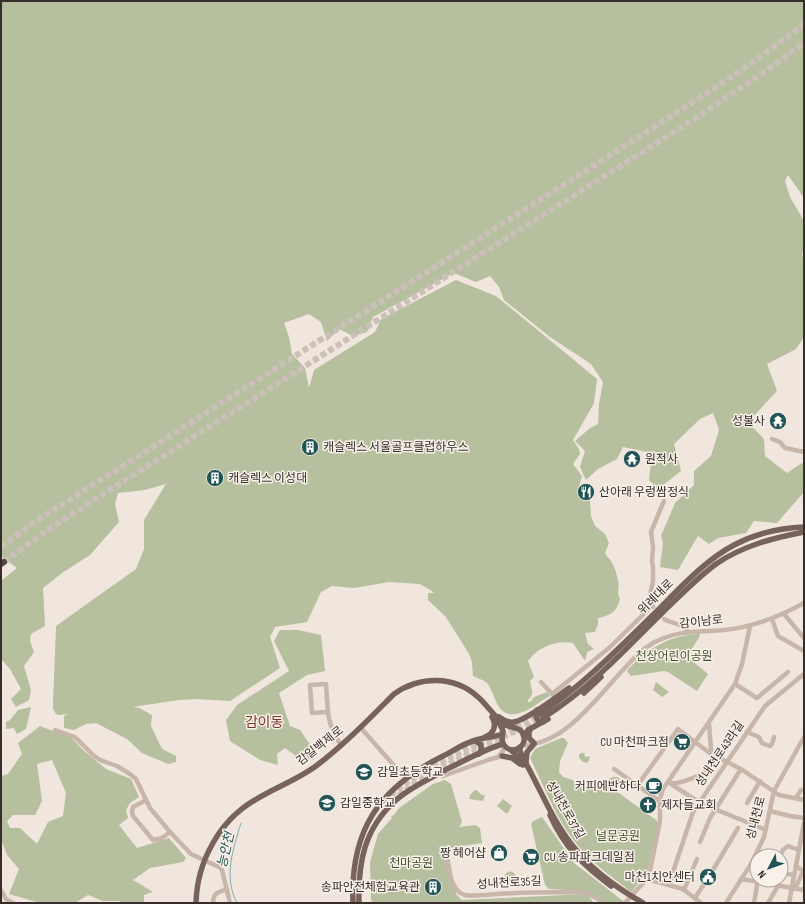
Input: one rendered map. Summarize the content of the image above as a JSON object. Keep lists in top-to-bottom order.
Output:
{
  "streets": {
    "main road": ["위례대로", "감일백제로", "성내천로37길"],
    "street": [
      "감이남로",
      "성내천로43라길",
      "성내천로",
      "성내천로35길"
    ]
  },
  "crossings": [
    ["감이남로", "성내천로37길"]
  ],
  "districts": ["감이동"],
  "water": ["능안천"],
  "parks": ["천상어린이공원", "널문공원", "천마공원"],
  "places": {
    "temple": ["성불사", "원적사"],
    "building": ["캐슬렉스 서울골프클럽하우스", "캐슬렉스 이성대", "송파안전체험교육관"],
    "restaurant": ["산아래 우렁쌈정식"],
    "supermarket": ["CU 마천파크점", "CU 송파파크데일점"],
    "school or university": ["감일초등학교", "감일중학교"],
    "cafe": ["커피에반하다"],
    "church": ["제자들교회"],
    "shop": ["짱 헤어샵"],
    "public building": ["마천1치안센터"]
  },
  "north": "bottom left"
}
